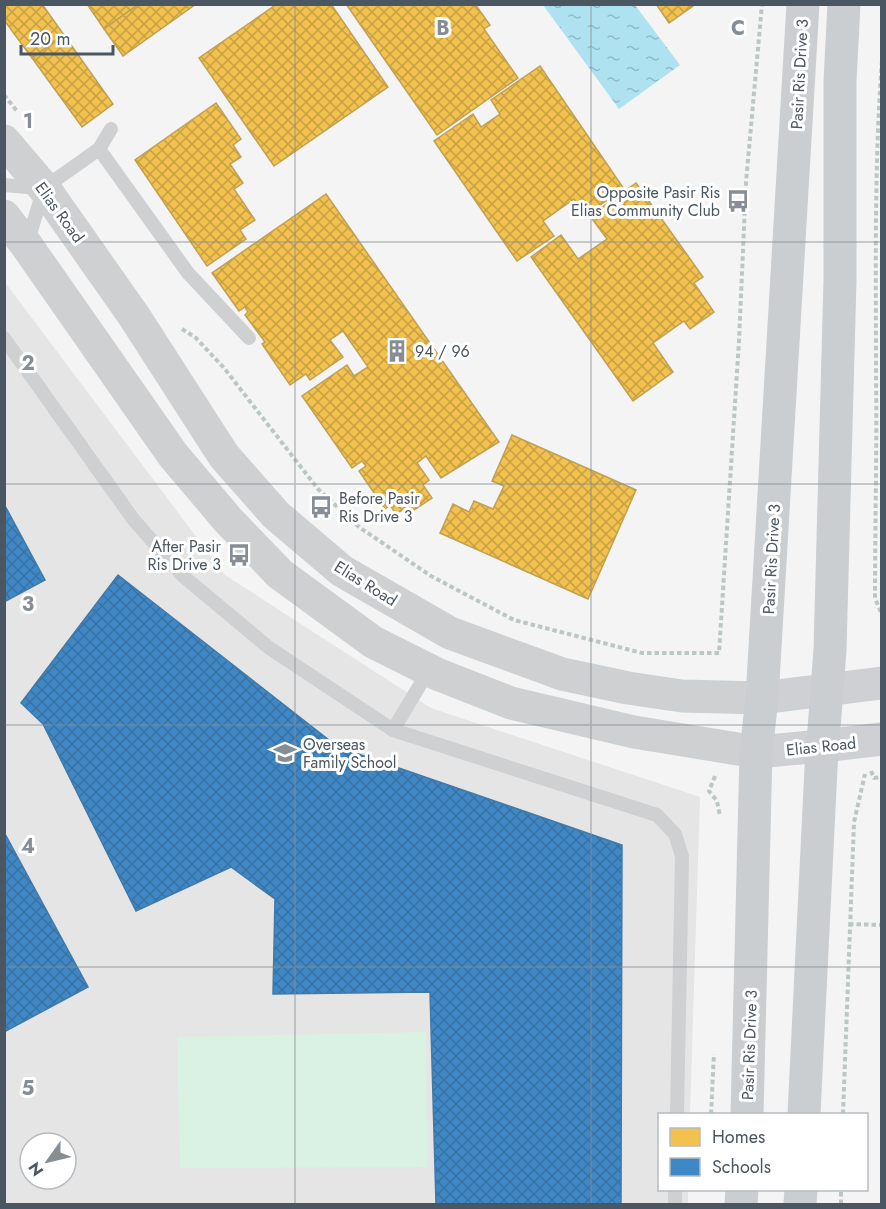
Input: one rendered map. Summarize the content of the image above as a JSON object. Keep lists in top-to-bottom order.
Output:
{
  "streets": {
    "main road": ["Pasir Ris Drive 3", "Elias Road"]
  },
  "crossings": [
    ["Pasir Ris Drive 3", "Elias Road"]
  ],
  "places": {
    "bus stop": ["Opposite Pasir Ris Elias Community Club", "Before Pasir Ris Drive 3", "After Pasir Ris Drive 3"],
    "building": ["94 / 96"],
    "school or university": ["Overseas Family School"]
  },
  "legend": ["Homes", "Schools"],
  "scale_bar": "20 m",
  "north": "bottom left",
  "grid": {
    "columns": ["B", "C"],
    "rows": [
      "1",
      "2",
      "3",
      "4",
      "5"
    ]
  }
}
